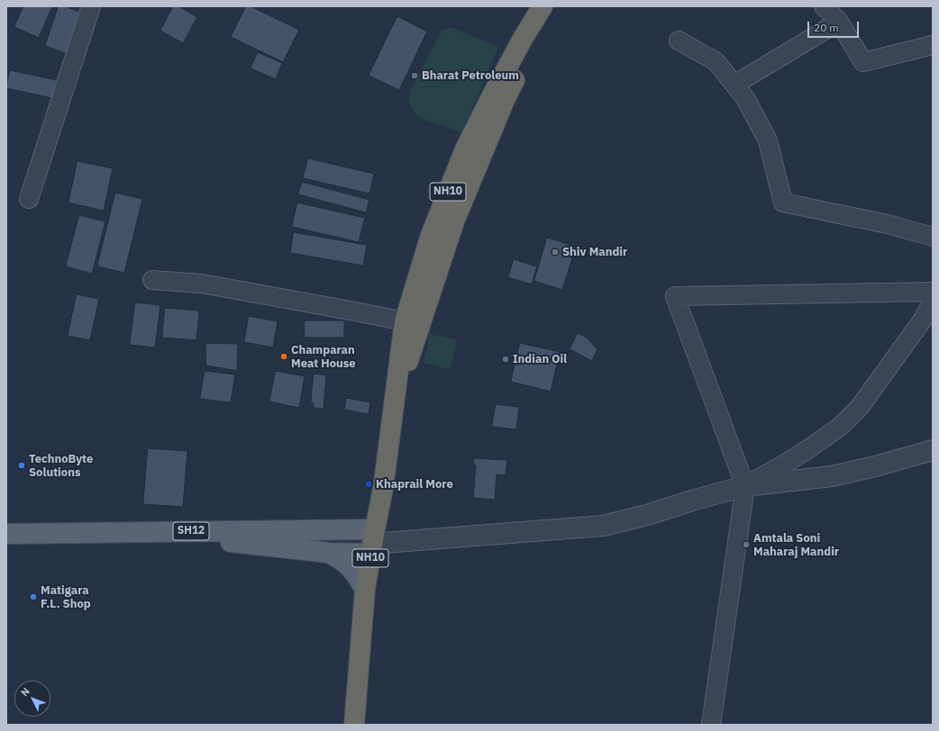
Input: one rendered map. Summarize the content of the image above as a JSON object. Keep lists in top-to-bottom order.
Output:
{
  "streets": {
    "highway": ["NH10"],
    "main road": ["SH12"]
  },
  "crossings": [
    ["NH10", "SH12"]
  ],
  "places": [
    "Bharat Petroleum",
    "Shiv Mandir",
    "Champaran Meat House",
    "Indian Oil",
    "TechnoByte Solutions",
    "Khaprail More",
    "Amtala Soni Maharaj Mandir",
    "Matigara F.L. Shop"
  ],
  "scale_bar": "20 m",
  "north": "top left"
}
